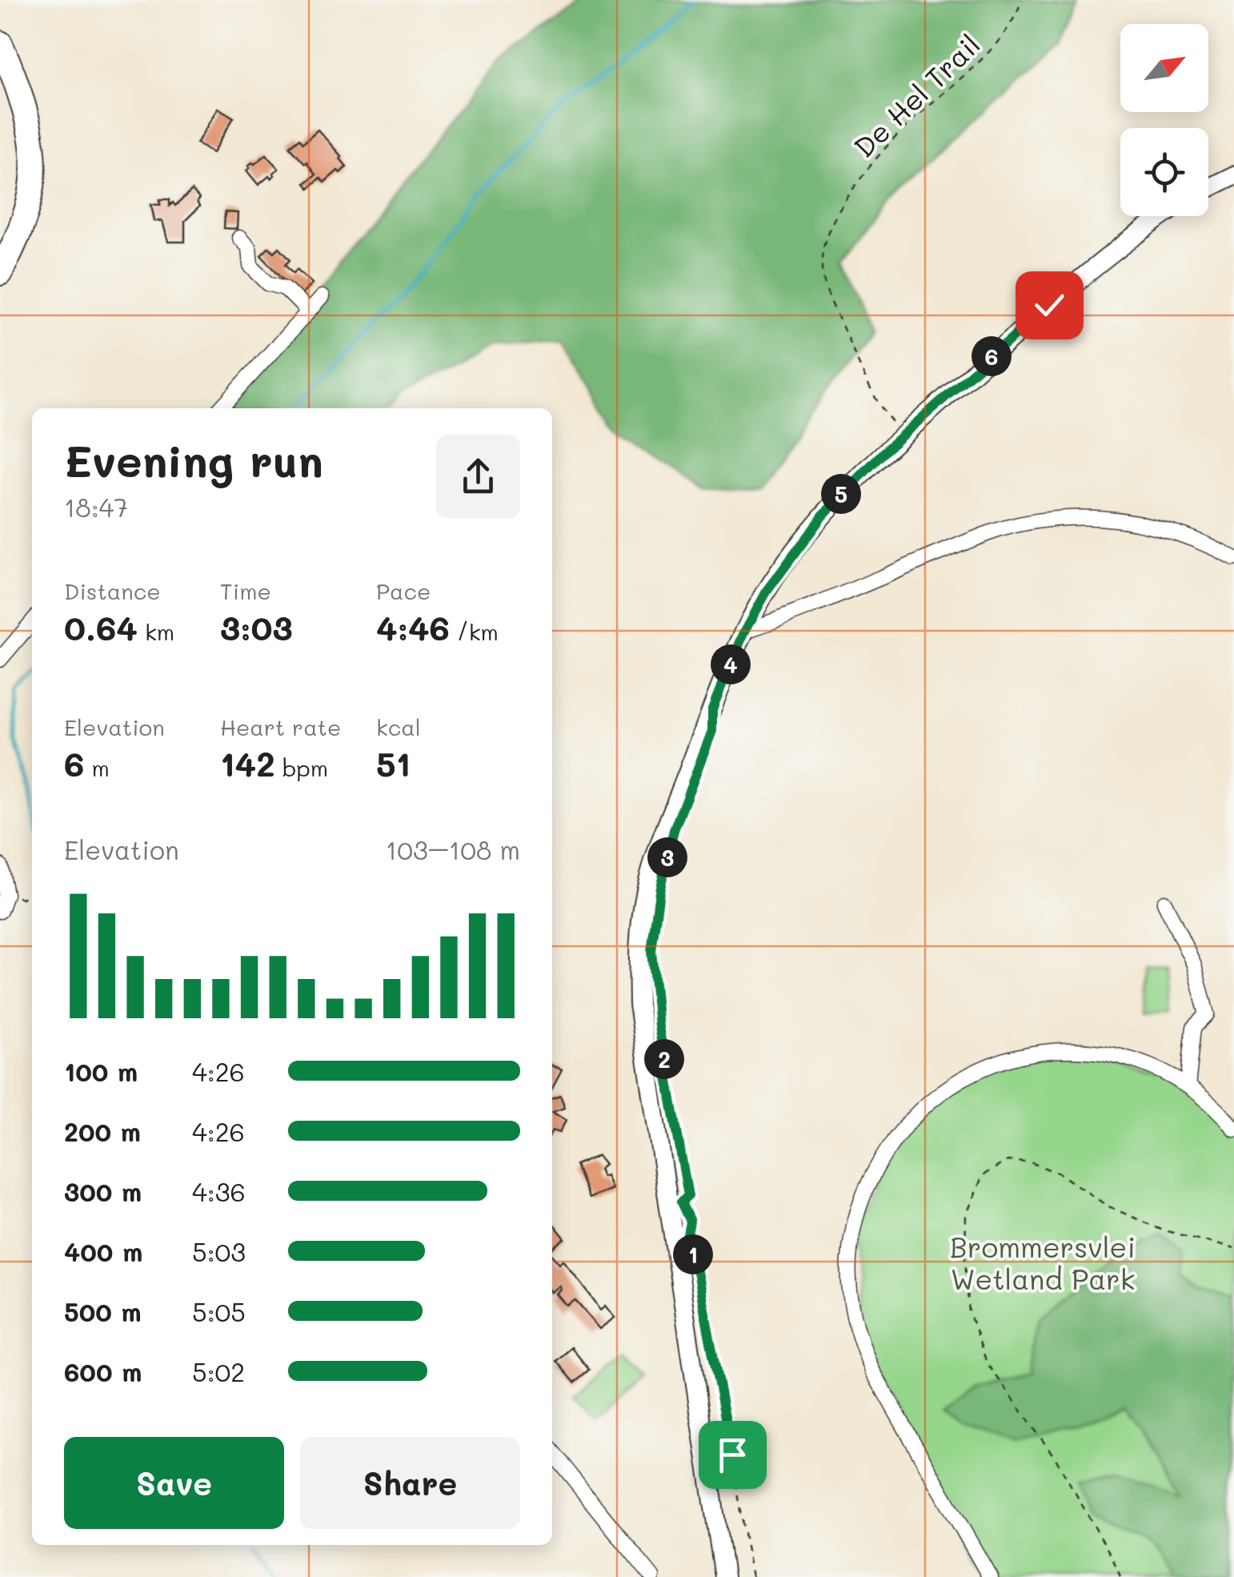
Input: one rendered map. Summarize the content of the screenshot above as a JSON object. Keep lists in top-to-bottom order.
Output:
{
  "streets": {
    "path": ["De Hel Trail"]
  },
  "parks": ["Brommersvlei Wetland Park"],
  "north": "top right",
  "page": {
    "pins": [
      "6",
      "5",
      "4",
      "3",
      "2",
      "1"
    ],
    "heading": ["Evening run", "18:47"],
    "stats": [
      ["Distance", "0.64 km"],
      ["Time", "3:03"],
      ["Pace", "4:46 /km"],
      ["Elevation", "6 m"],
      ["Heart rate", "142 bpm"],
      ["kcal", "51"]
    ],
    "chart": ["Elevation", "103–108 m"],
    "list": [
      {
        "name": "100 m",
        "note": "4:26"
      },
      {
        "name": "200 m",
        "note": "4:26"
      },
      {
        "name": "300 m",
        "note": "4:36"
      },
      {
        "name": "400 m",
        "note": "5:03"
      },
      {
        "name": "500 m",
        "note": "5:05"
      },
      {
        "name": "600 m",
        "note": "5:02"
      }
    ],
    "buttons": ["Save", "Share"]
  }
}
